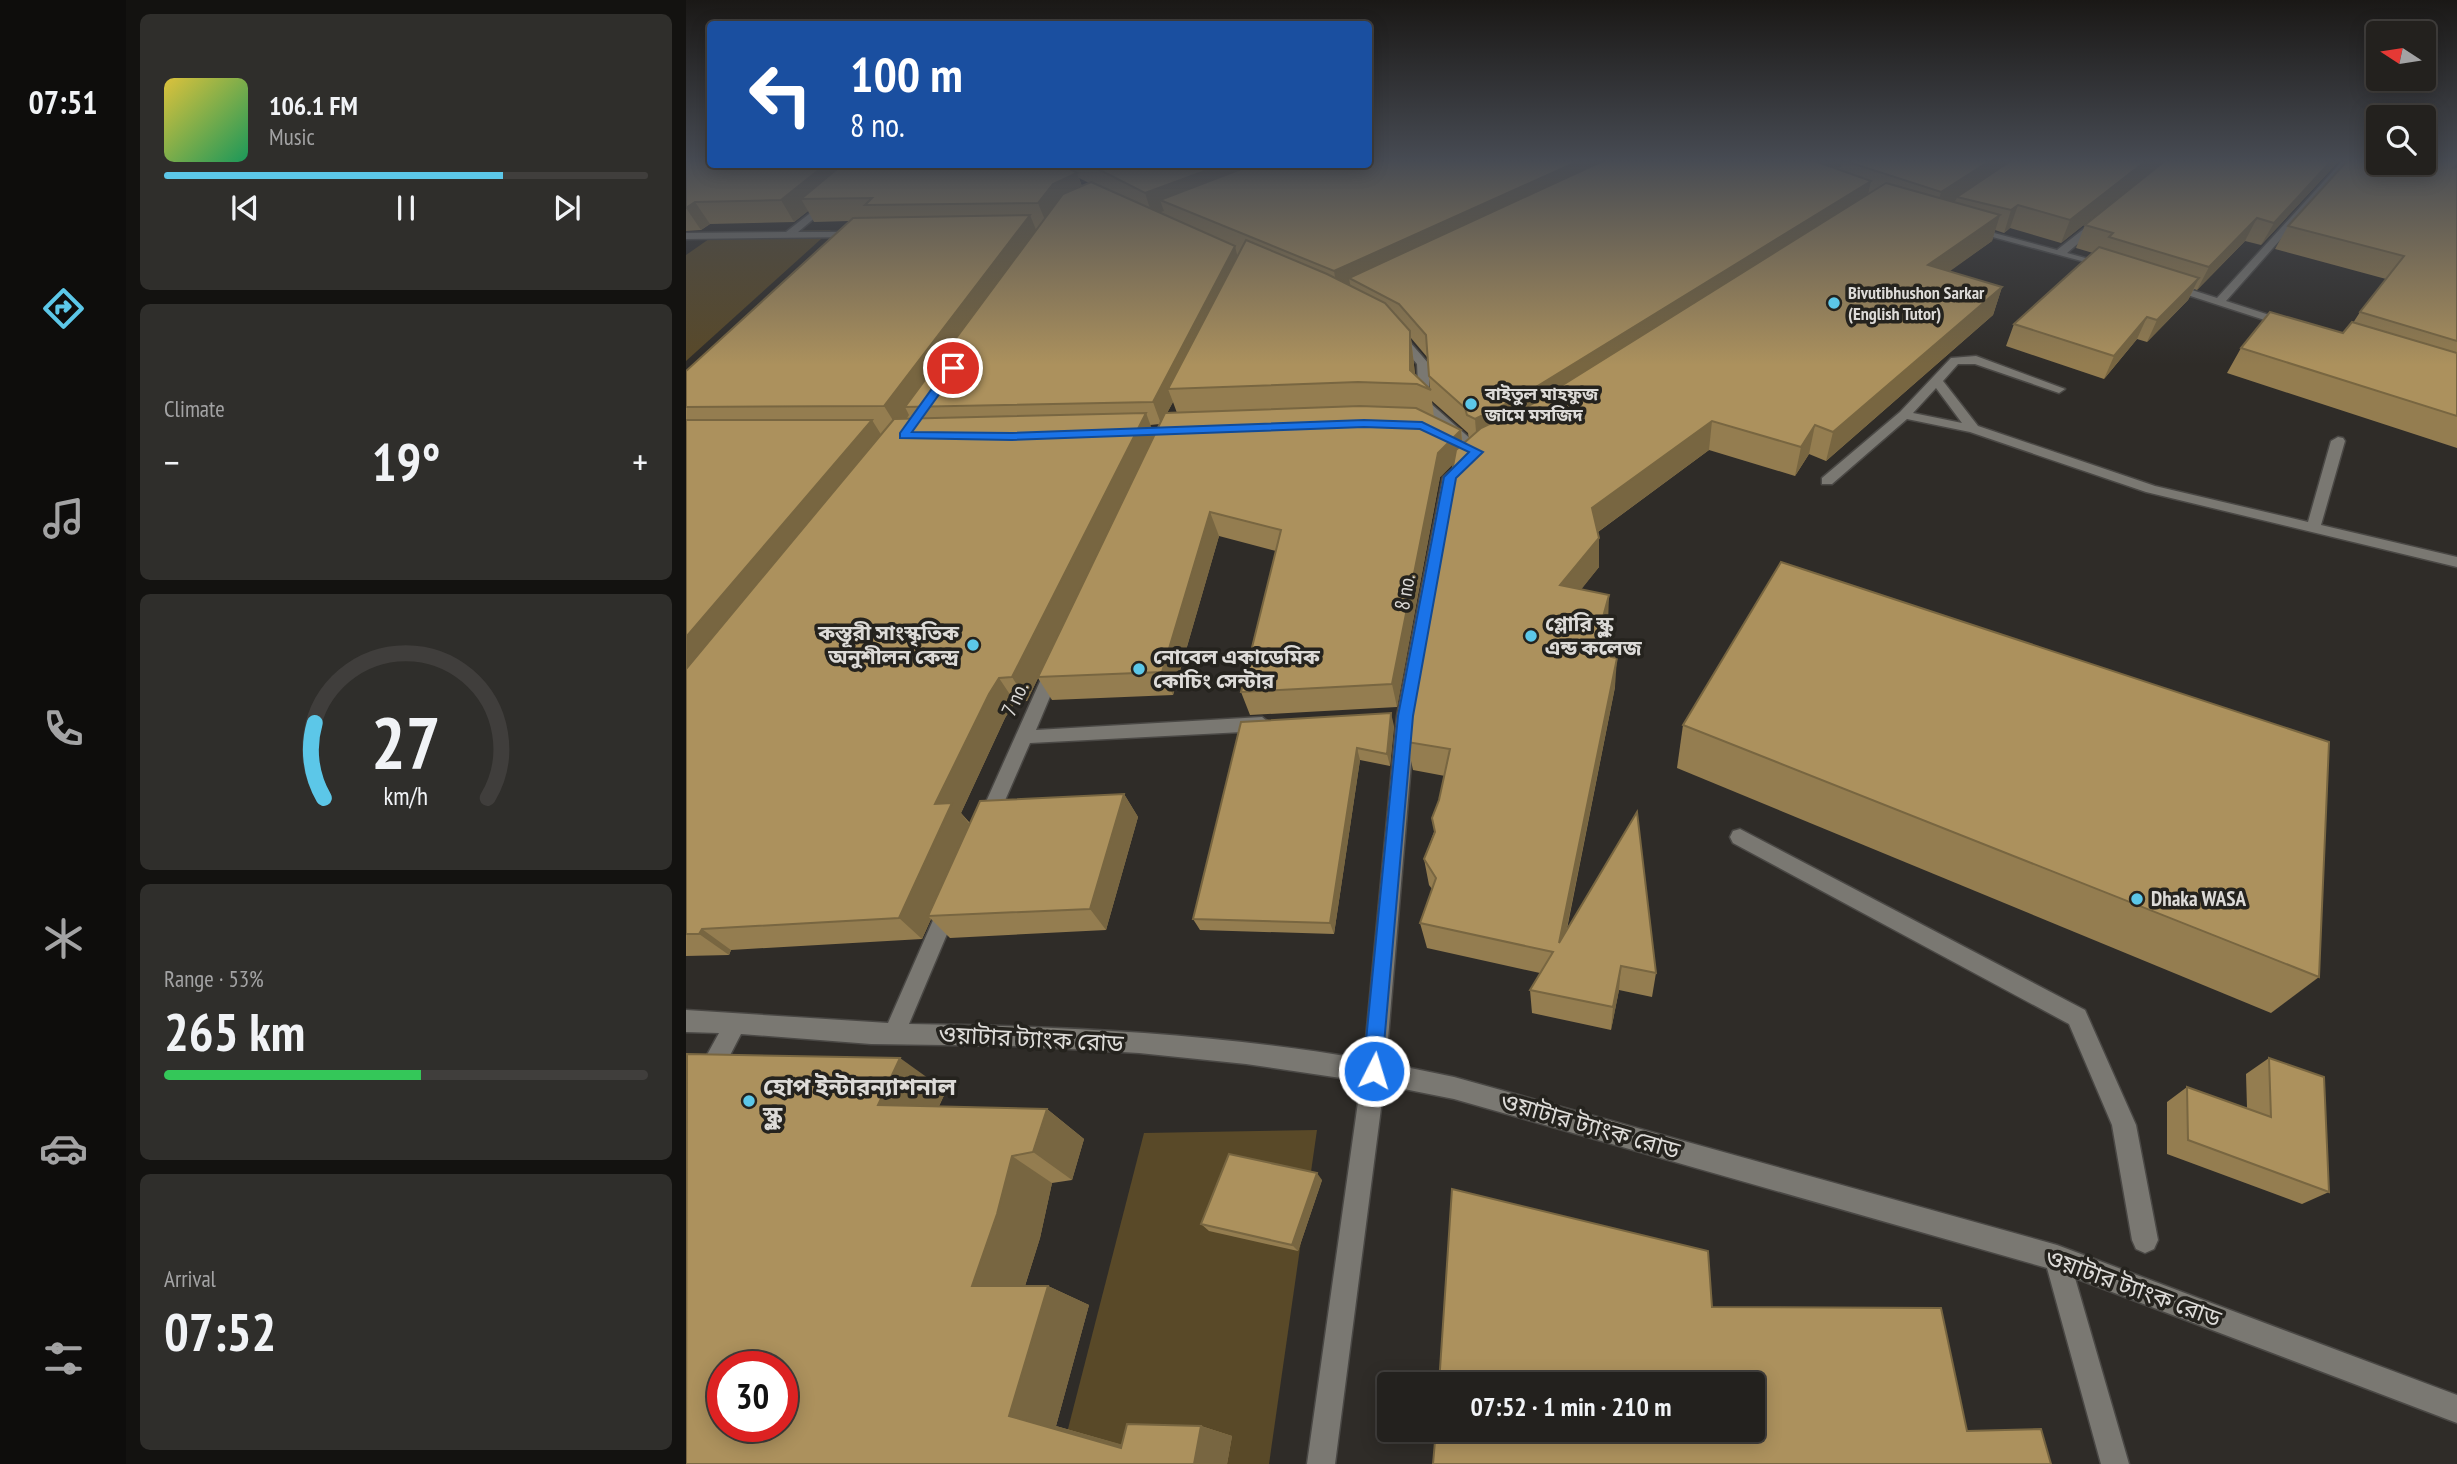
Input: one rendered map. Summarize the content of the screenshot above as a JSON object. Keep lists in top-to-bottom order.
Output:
{
  "streets": {
    "street": ["8 no.", "7 no.", "ওয়াটার ট্যাংক রোড"]
  },
  "crossings": [
    ["8 no.", "ওয়াটার ট্যাংক রোড"]
  ],
  "places": [
    "Bivutibhushon Sarkar (English Tutor)",
    "বাইতুল মাহফুজ জামে মসজিদ",
    "গ্লোরি স্কুল এন্ড কলেজ",
    "কস্তূরী সাংস্কৃতিক অনুশীলন কেন্দ্র",
    "নোবেল একাডেমিক কোচিং সেন্টার",
    "Dhaka WASA",
    "হোপ ইন্টারন্যাশনাল স্কুল"
  ],
  "north": "left",
  "page": {
    "tabs": "07:51",
    "turn": ["100 m", "8 no."],
    "song": ["106.1 FM", "Music"],
    "tile": [
      "Climate",
      ["Range · 53%", "265 km"],
      ["Arrival", "07:52"]
    ],
    "heat": ["−", "19°", "+"],
    "limit": "30",
    "trip": "07:52 · 1 min · 210 m",
    "gauge": ["27", "km/h"]
  }
}
